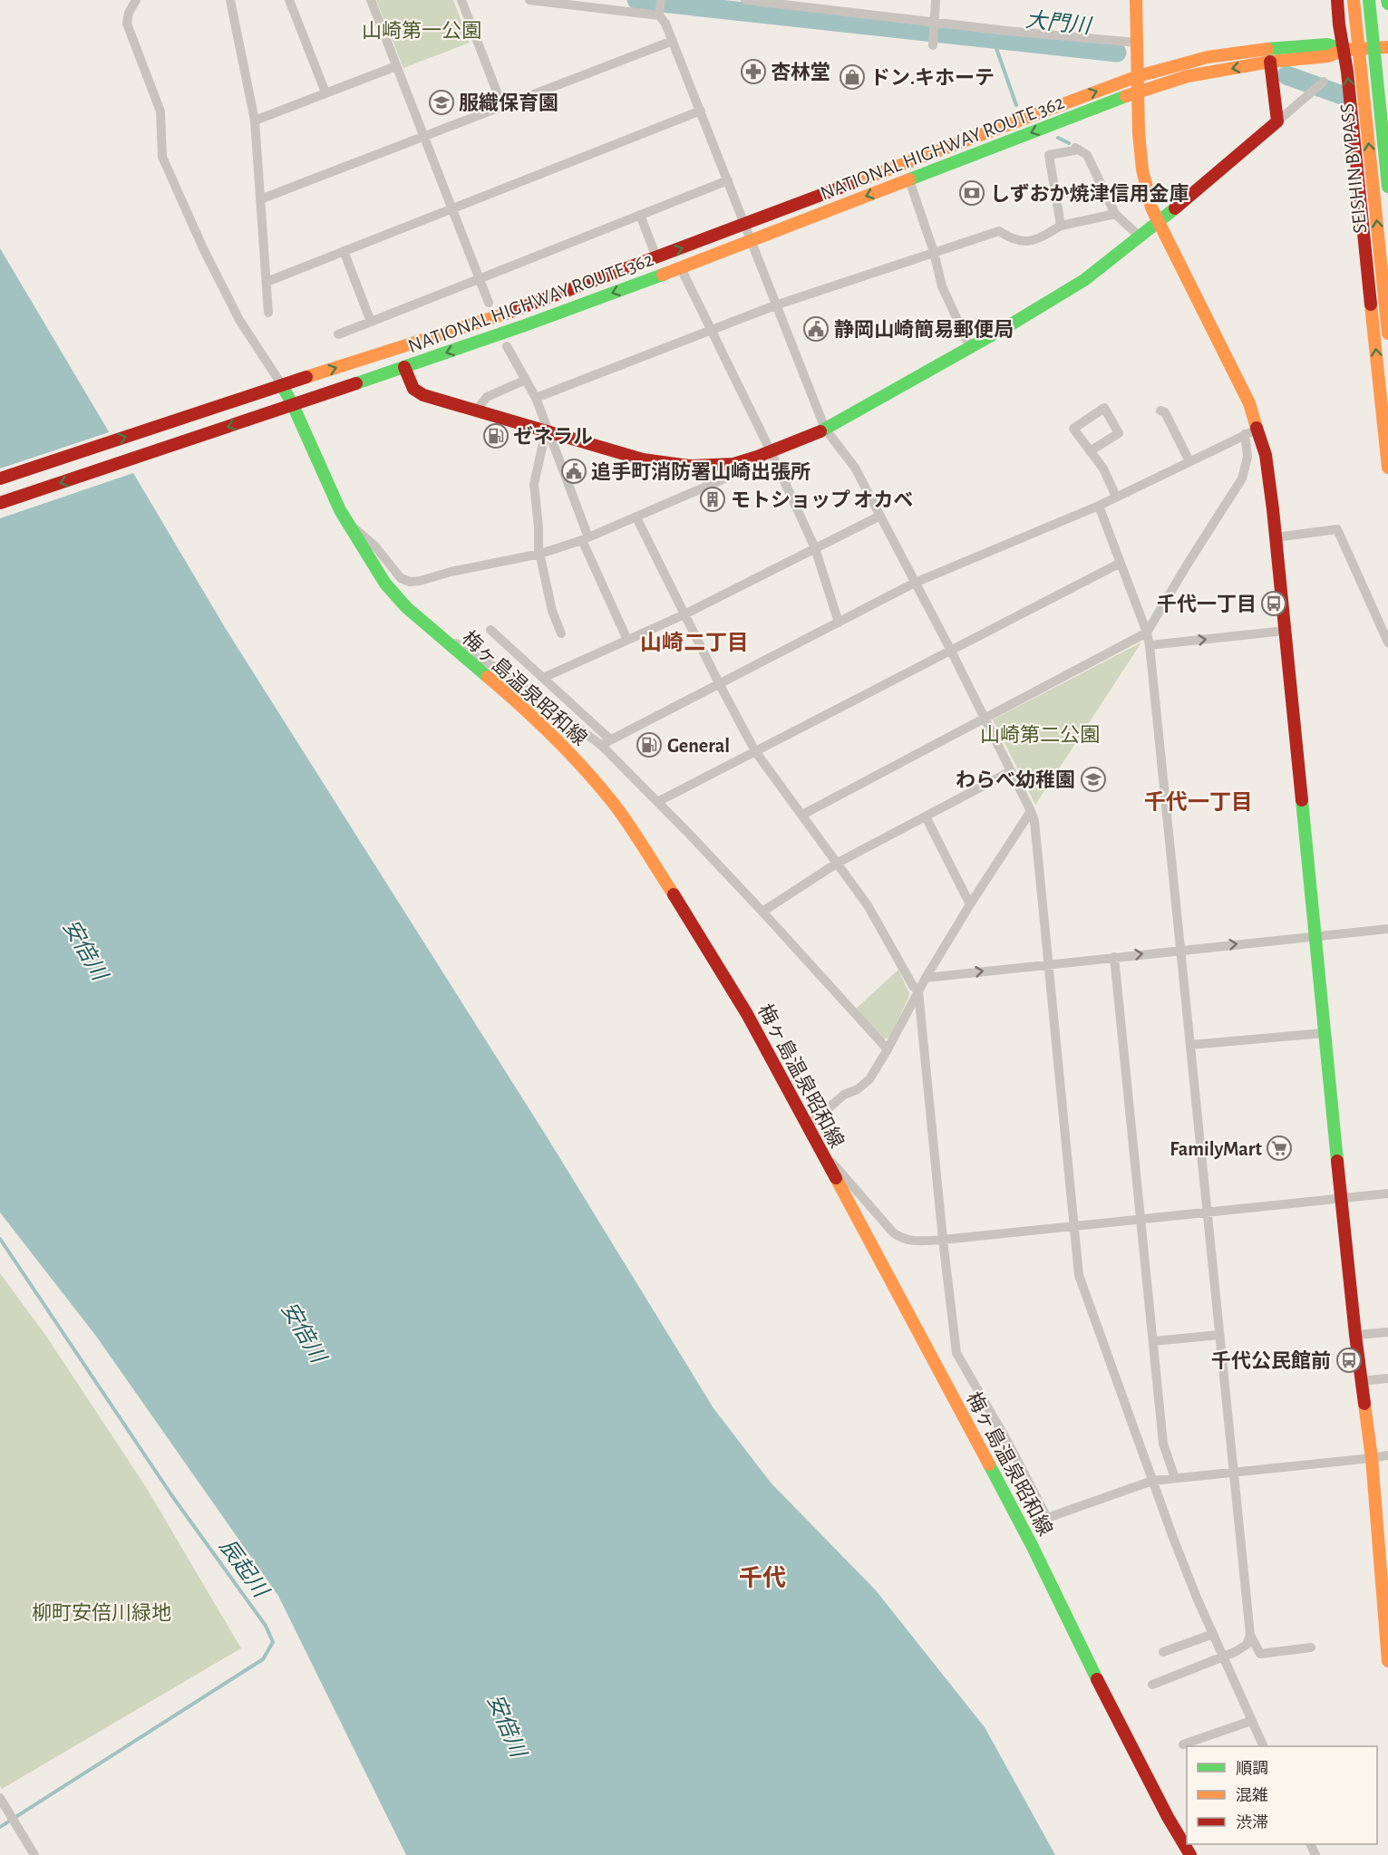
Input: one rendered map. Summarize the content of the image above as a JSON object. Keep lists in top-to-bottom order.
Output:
{
  "streets": {
    "main road": ["NATIONAL HIGHWAY ROUTE 362", "SEISHIN BYPASS", "梅ヶ島温泉昭和線"]
  },
  "crossings": [
    ["NATIONAL HIGHWAY ROUTE 362", "梅ヶ島温泉昭和線"]
  ],
  "districts": ["山崎二丁目", "千代一丁目", "千代"],
  "water": ["大門川", "安倍川", "辰起川"],
  "parks": ["山崎第一公園", "山崎第二公園", "柳町安倍川緑地"],
  "places": {
    "pharmacy": ["杏林堂"],
    "shop": ["ドン.キホーテ"],
    "school or university": ["服織保育園", "わらべ幼稚園"],
    "bank": ["しずおか焼津信用金庫"],
    "public building": ["静岡山崎簡易郵便局", "追手町消防署山崎出張所"],
    "fuel station": ["ゼネラル", "General"],
    "building": ["モトショップ オカベ"],
    "bus stop": ["千代一丁目", "千代公民館前"],
    "supermarket": ["FamilyMart"]
  },
  "legend": ["順調", "混雑", "渋滞"]
}
